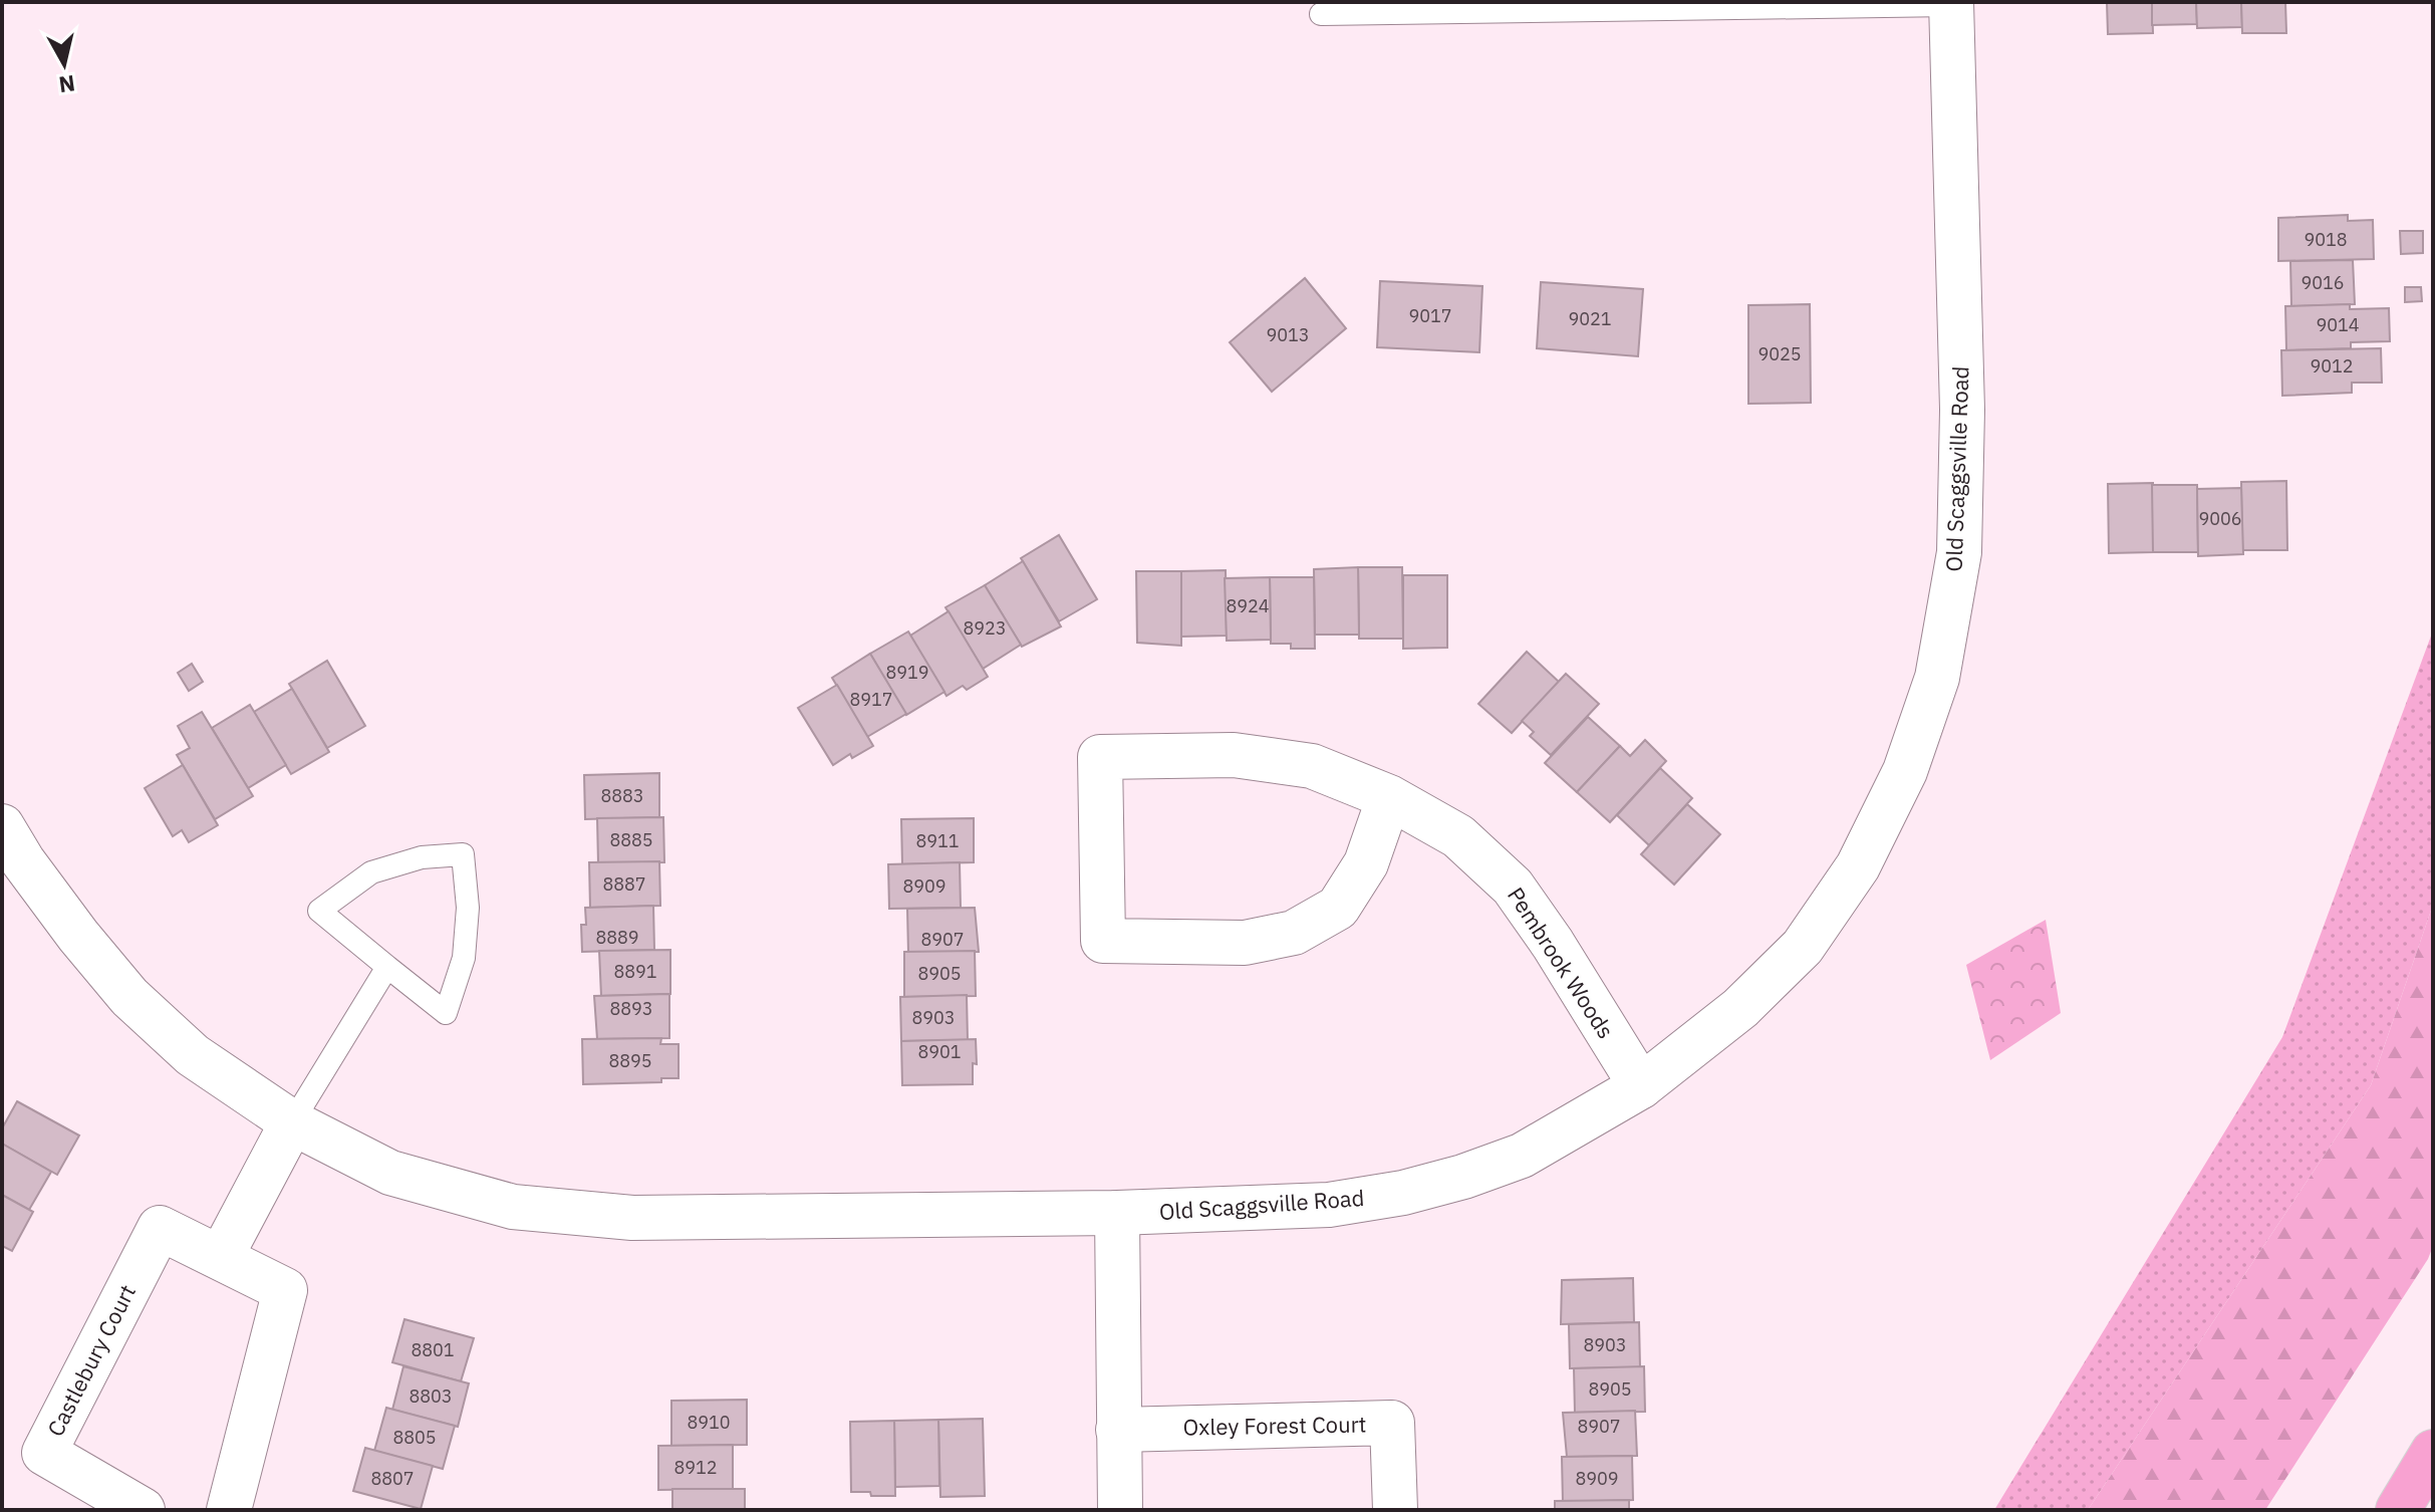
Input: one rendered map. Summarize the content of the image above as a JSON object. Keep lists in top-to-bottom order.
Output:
{
  "streets": {
    "street": [
      "Old Scaggsville Road",
      "Pembrook Woods",
      "Castlebury Court",
      "Oxley Forest Court"
    ]
  },
  "crossings": [
    ["Old Scaggsville Road", "Pembrook Woods"]
  ],
  "house_numbers": [
    "9018",
    "9016",
    "9017",
    "9021",
    "9014",
    "9013",
    "9025",
    "9012",
    "9006",
    "8924",
    "8923",
    "8919",
    "8917",
    "8883",
    "8885",
    "8911",
    "8887",
    "8909",
    "8889",
    "8907",
    "8891",
    "8905",
    "8893",
    "8903",
    "8901",
    "8895",
    "8903",
    "8801",
    "8905",
    "8803",
    "8910",
    "8907",
    "8805",
    "8912",
    "8807",
    "8909"
  ],
  "north": "bottom"
}
